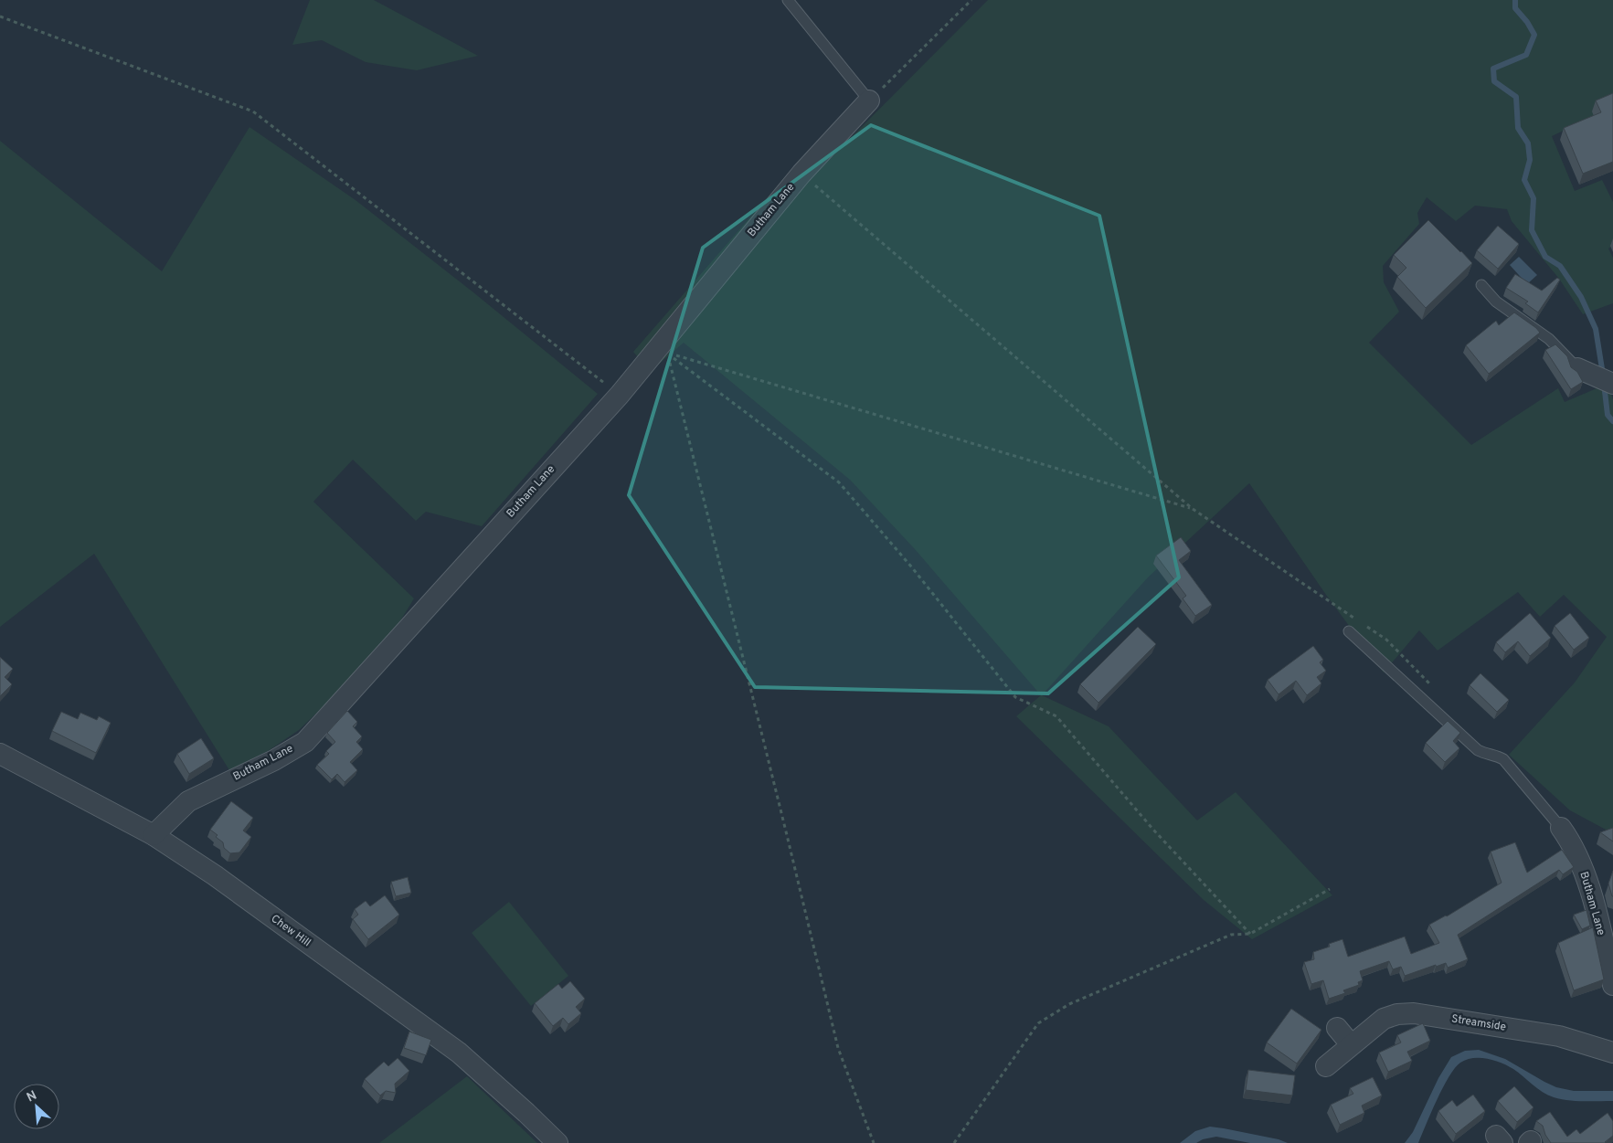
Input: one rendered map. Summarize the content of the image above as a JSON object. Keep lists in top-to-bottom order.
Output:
{
  "streets": {
    "street": ["Butham Lane", "Chew Hill", "Streamside"]
  },
  "crossings": [
    ["Butham Lane", "Chew Hill"]
  ],
  "north": "top left"
}
